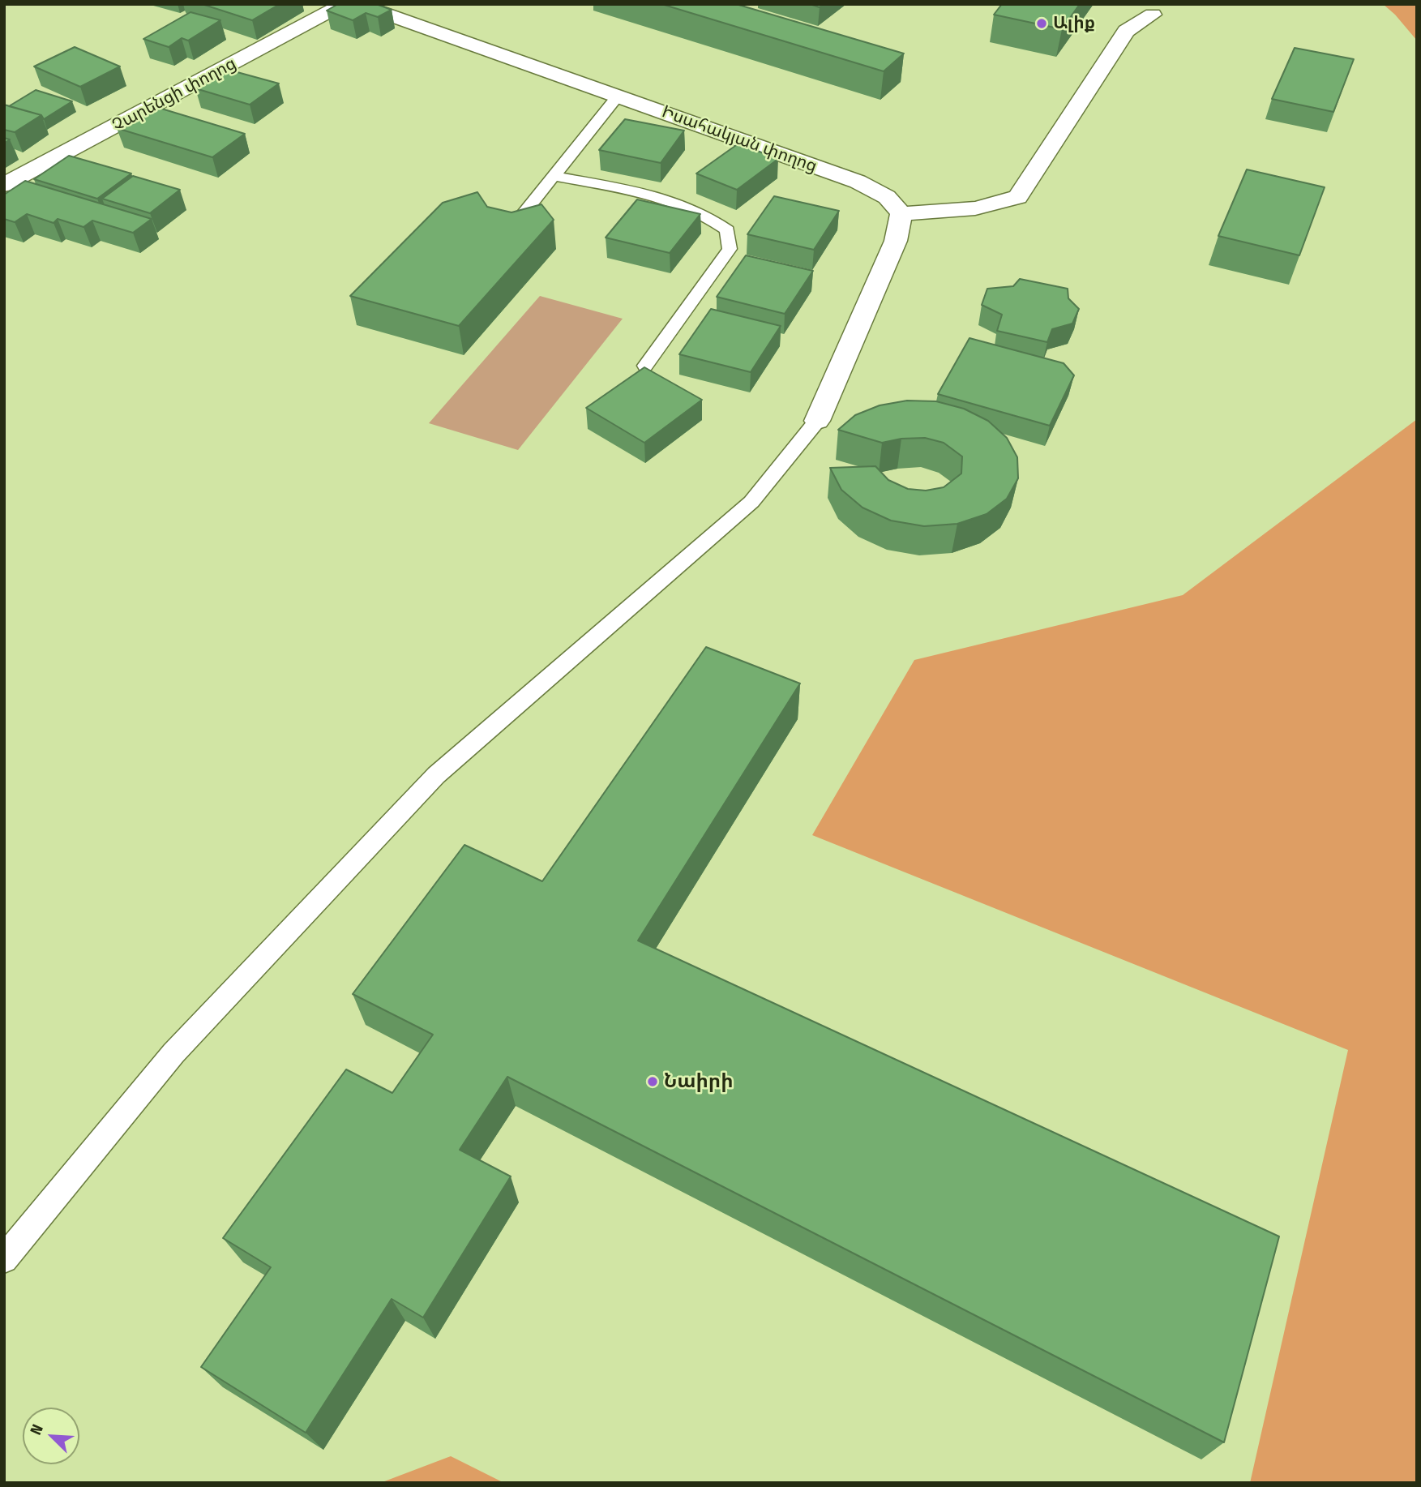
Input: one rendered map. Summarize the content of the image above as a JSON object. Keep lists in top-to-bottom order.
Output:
{
  "streets": {
    "street": ["Չարենցի փողոց", "Իսահակյան փողոց"]
  },
  "places": ["Ալիք", "Նաիրի"],
  "north": "top left"
}
